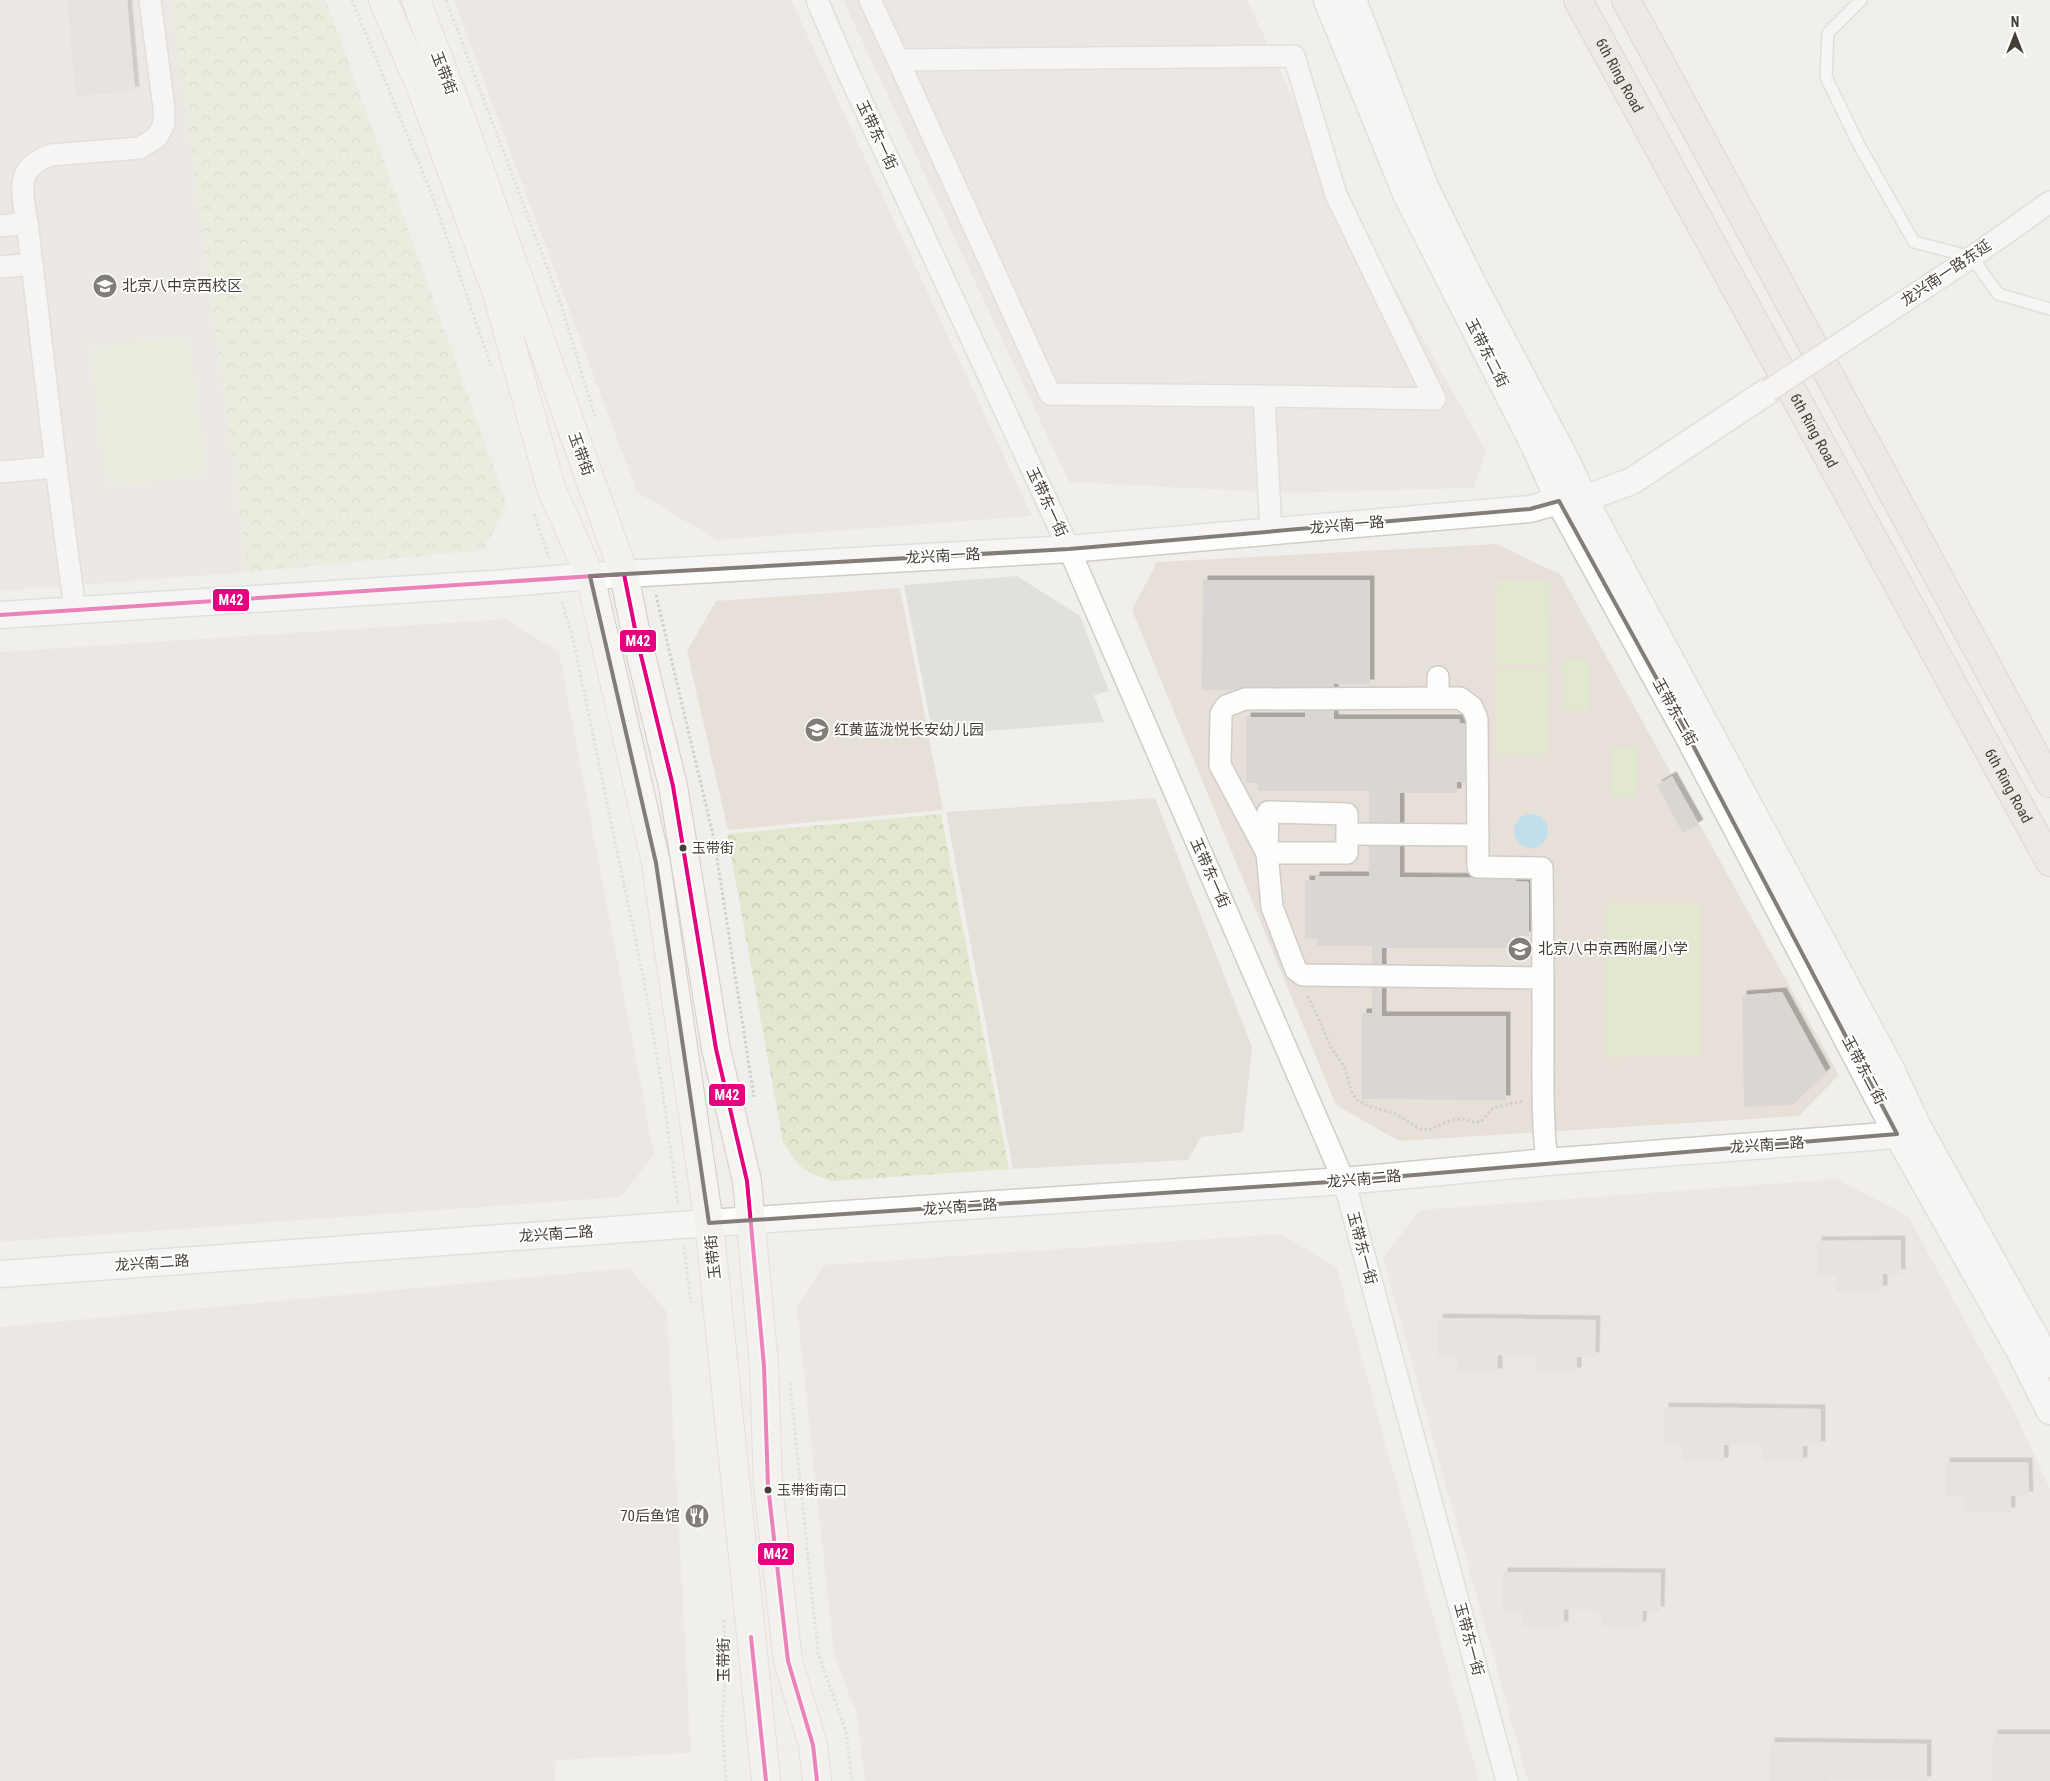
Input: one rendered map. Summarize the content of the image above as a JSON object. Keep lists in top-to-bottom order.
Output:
{
  "streets": {
    "highway": ["6th Ring Road"],
    "main road": ["玉带街"],
    "street": [
      "玉带东一街",
      "龙兴南一路东延",
      "玉带东二街",
      "龙兴南一路",
      "龙兴南二路"
    ]
  },
  "crossings": [
    ["玉带街", "龙兴南一路"],
    ["玉带街", "龙兴南二路"],
    ["玉带东一街", "龙兴南一路"],
    ["玉带东一街", "龙兴南二路"],
    ["龙兴南一路东延", "龙兴南一路"],
    ["玉带东二街", "龙兴南一路"],
    ["玉带东二街", "龙兴南二路"]
  ],
  "places": {
    "school or university": ["北京八中京西校区", "红黄蓝泷悦长安幼儿园", "北京八中京西附属小学"],
    "other": ["玉带街", "玉带街南口"],
    "restaurant": ["70后鱼馆"]
  },
  "lines": ["transit line M42"],
  "north": "top"
}
